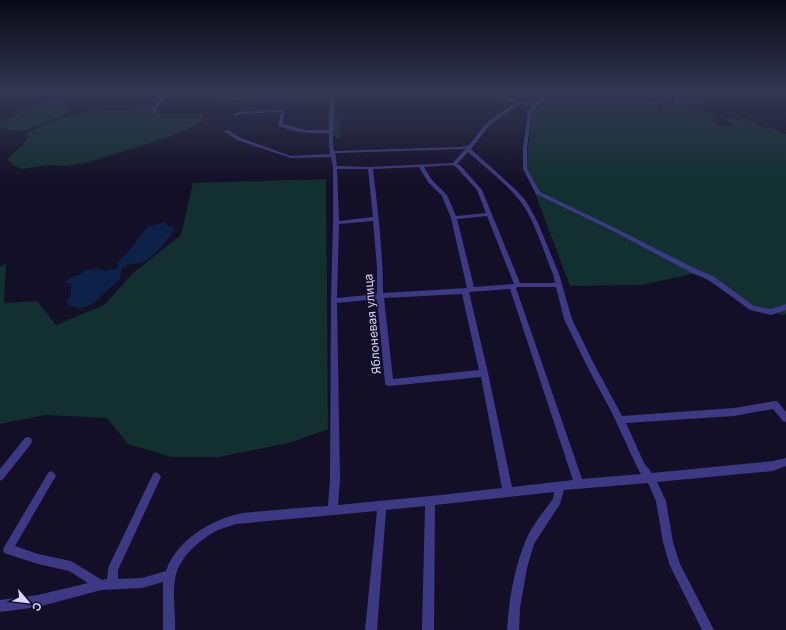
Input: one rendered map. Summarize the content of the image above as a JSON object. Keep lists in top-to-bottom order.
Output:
{
  "streets": {
    "street": ["Яблоневая улица"]
  },
  "north": "bottom right"
}
